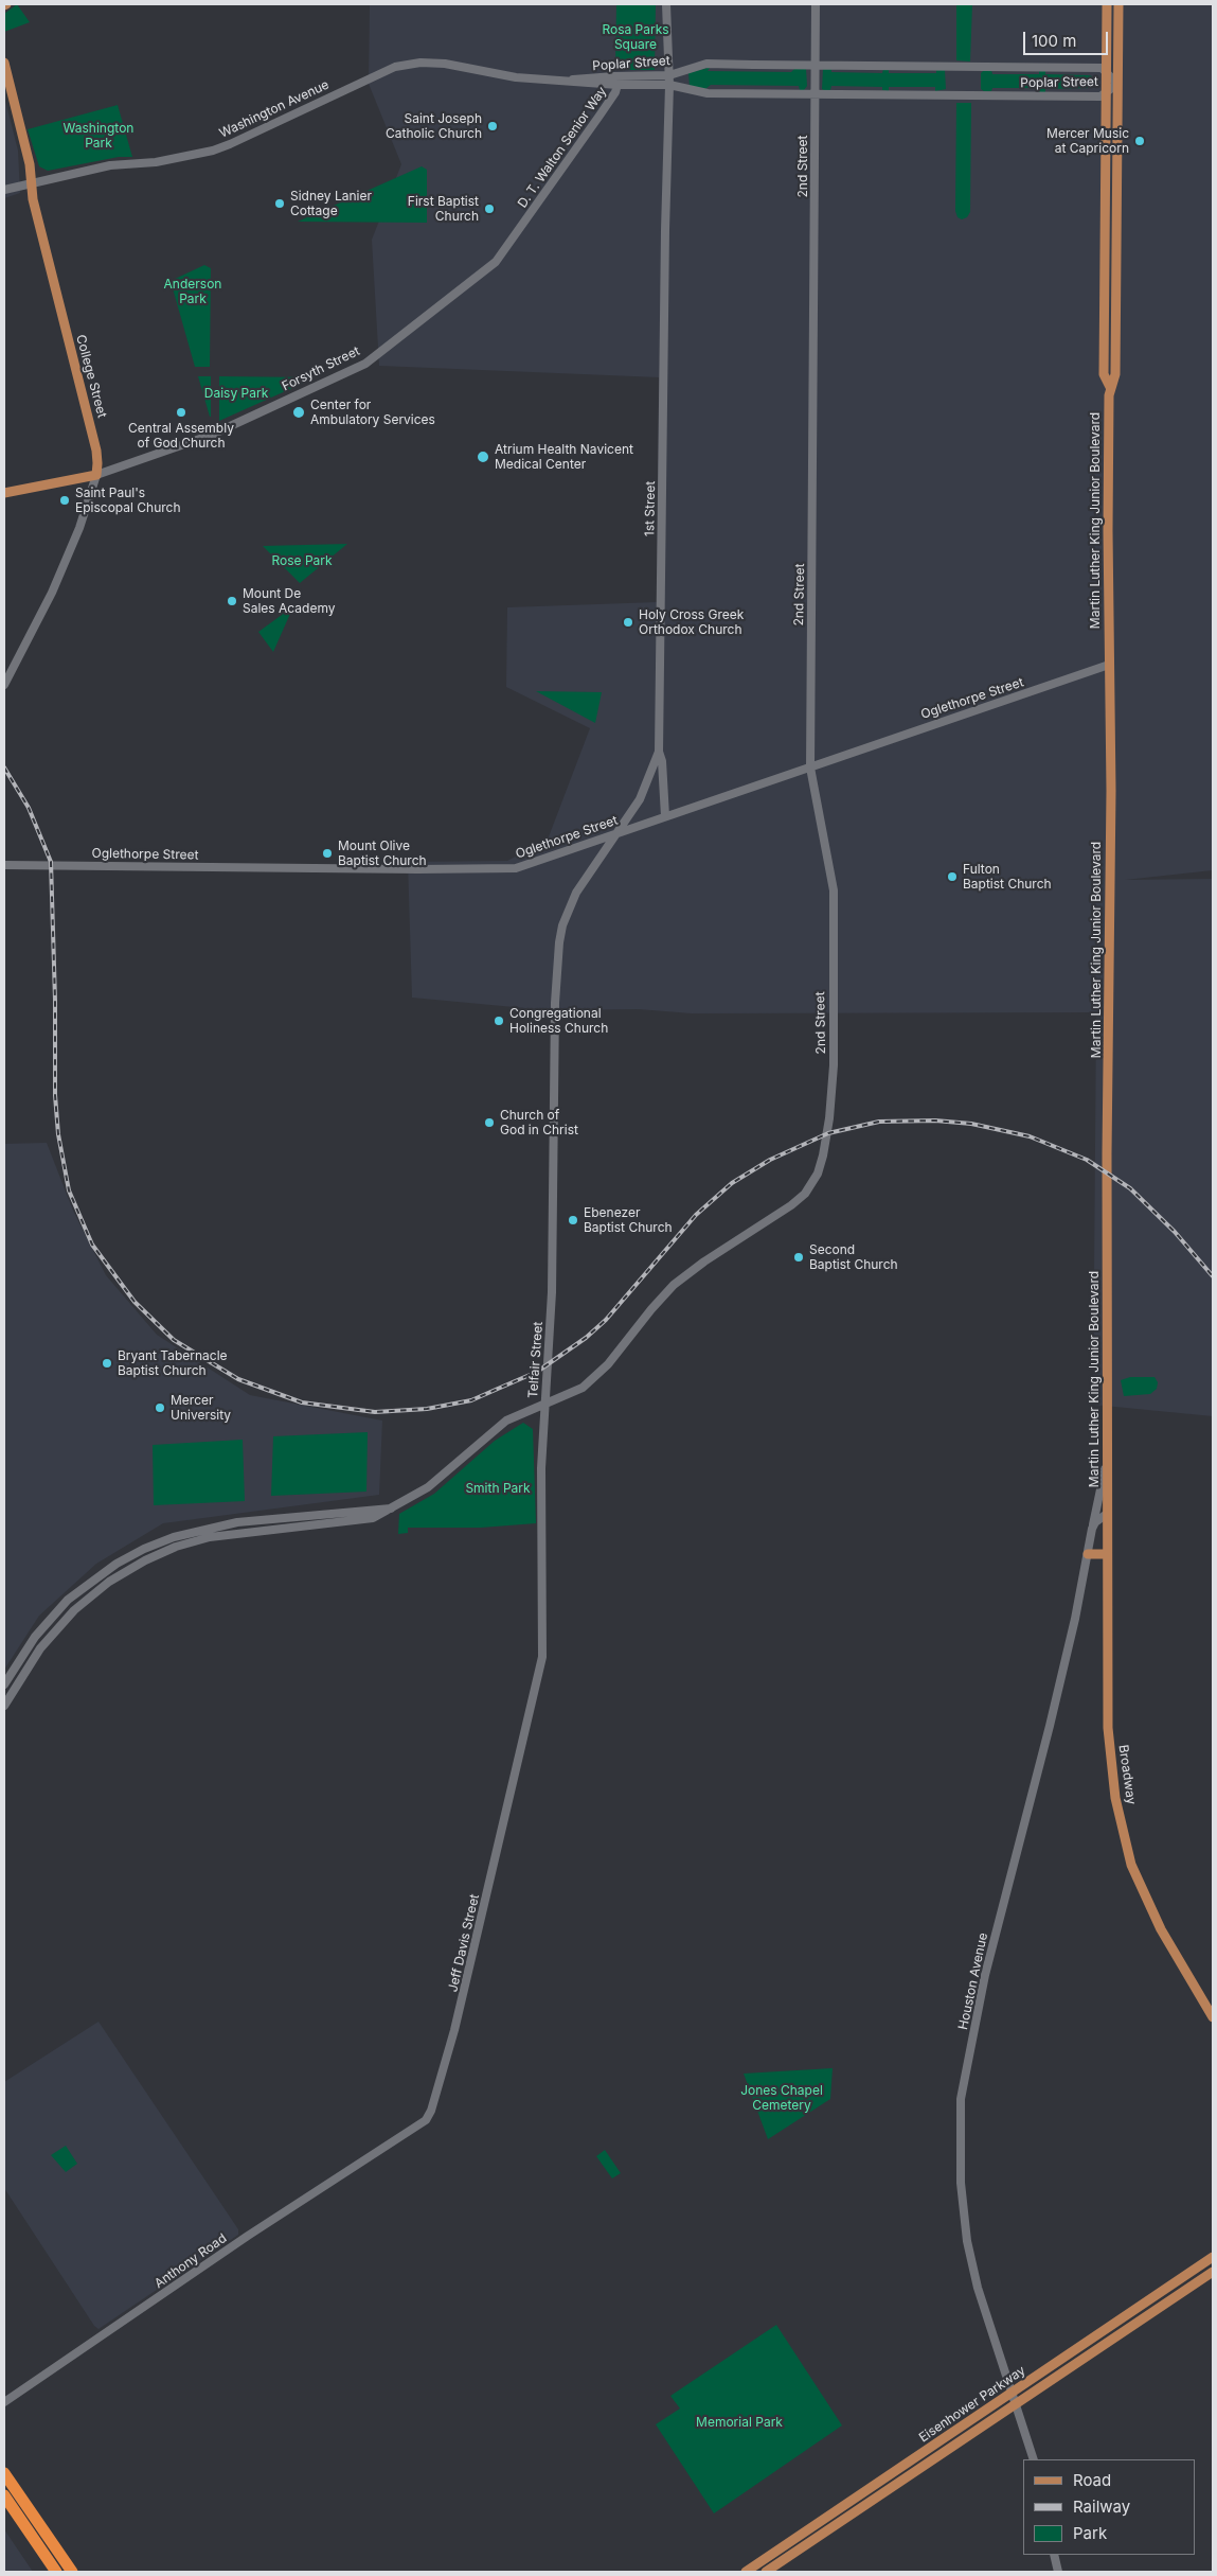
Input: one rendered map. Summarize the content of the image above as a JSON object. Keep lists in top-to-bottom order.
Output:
{
  "streets": {
    "main road": [
      "Forsyth Street",
      "College Street",
      "Martin Luther King Junior Boulevard",
      "Broadway",
      "Eisenhower Parkway"
    ],
    "street": [
      "Poplar Street",
      "Washington Avenue",
      "D. T. Walton Senior Way",
      "2nd Street",
      "1st Street",
      "Oglethorpe Street",
      "Telfair Street",
      "Jeff Davis Street",
      "Houston Avenue",
      "Anthony Road"
    ]
  },
  "crossings": [
    ["Poplar Street", "Washington Avenue"],
    ["Poplar Street", "D. T. Walton Senior Way"],
    ["Poplar Street", "2nd Street"],
    ["Poplar Street", "1st Street"],
    ["Poplar Street", "Martin Luther King Junior Boulevard"],
    ["Washington Avenue", "College Street"],
    ["D. T. Walton Senior Way", "Forsyth Street"],
    ["2nd Street", "Oglethorpe Street"],
    ["2nd Street", "Telfair Street"],
    ["Forsyth Street", "College Street"],
    ["1st Street", "Oglethorpe Street"],
    ["1st Street", "Telfair Street"],
    ["Martin Luther King Junior Boulevard", "Oglethorpe Street"],
    ["Martin Luther King Junior Boulevard", "Broadway"],
    ["Martin Luther King Junior Boulevard", "Houston Avenue"],
    ["Telfair Street", "Jeff Davis Street"],
    ["Jeff Davis Street", "Anthony Road"],
    ["Houston Avenue", "Eisenhower Parkway"]
  ],
  "parks": [
    "Rosa Parks Square",
    "Washington Park",
    "Anderson Park",
    "Daisy Park",
    "Rose Park",
    "Smith Park",
    "Jones Chapel Cemetery",
    "Memorial Park"
  ],
  "places": [
    "Saint Joseph Catholic Church",
    "Mercer Music at Capricorn",
    "Sidney Lanier Cottage",
    "First Baptist Church",
    "Central Assembly of God Church",
    "Center for Ambulatory Services",
    "Atrium Health Navicent Medical Center",
    "Saint Paul's Episcopal Church",
    "Mount De Sales Academy",
    "Holy Cross Greek Orthodox Church",
    "Mount Olive Baptist Church",
    "Fulton Baptist Church",
    "Congregational Holiness Church",
    "Church of God in Christ",
    "Ebenezer Baptist Church",
    "Second Baptist Church",
    "Bryant Tabernacle Baptist Church",
    "Mercer University"
  ],
  "legend": ["Road", "Railway", "Park"],
  "scale_bar": "100 m"
}
